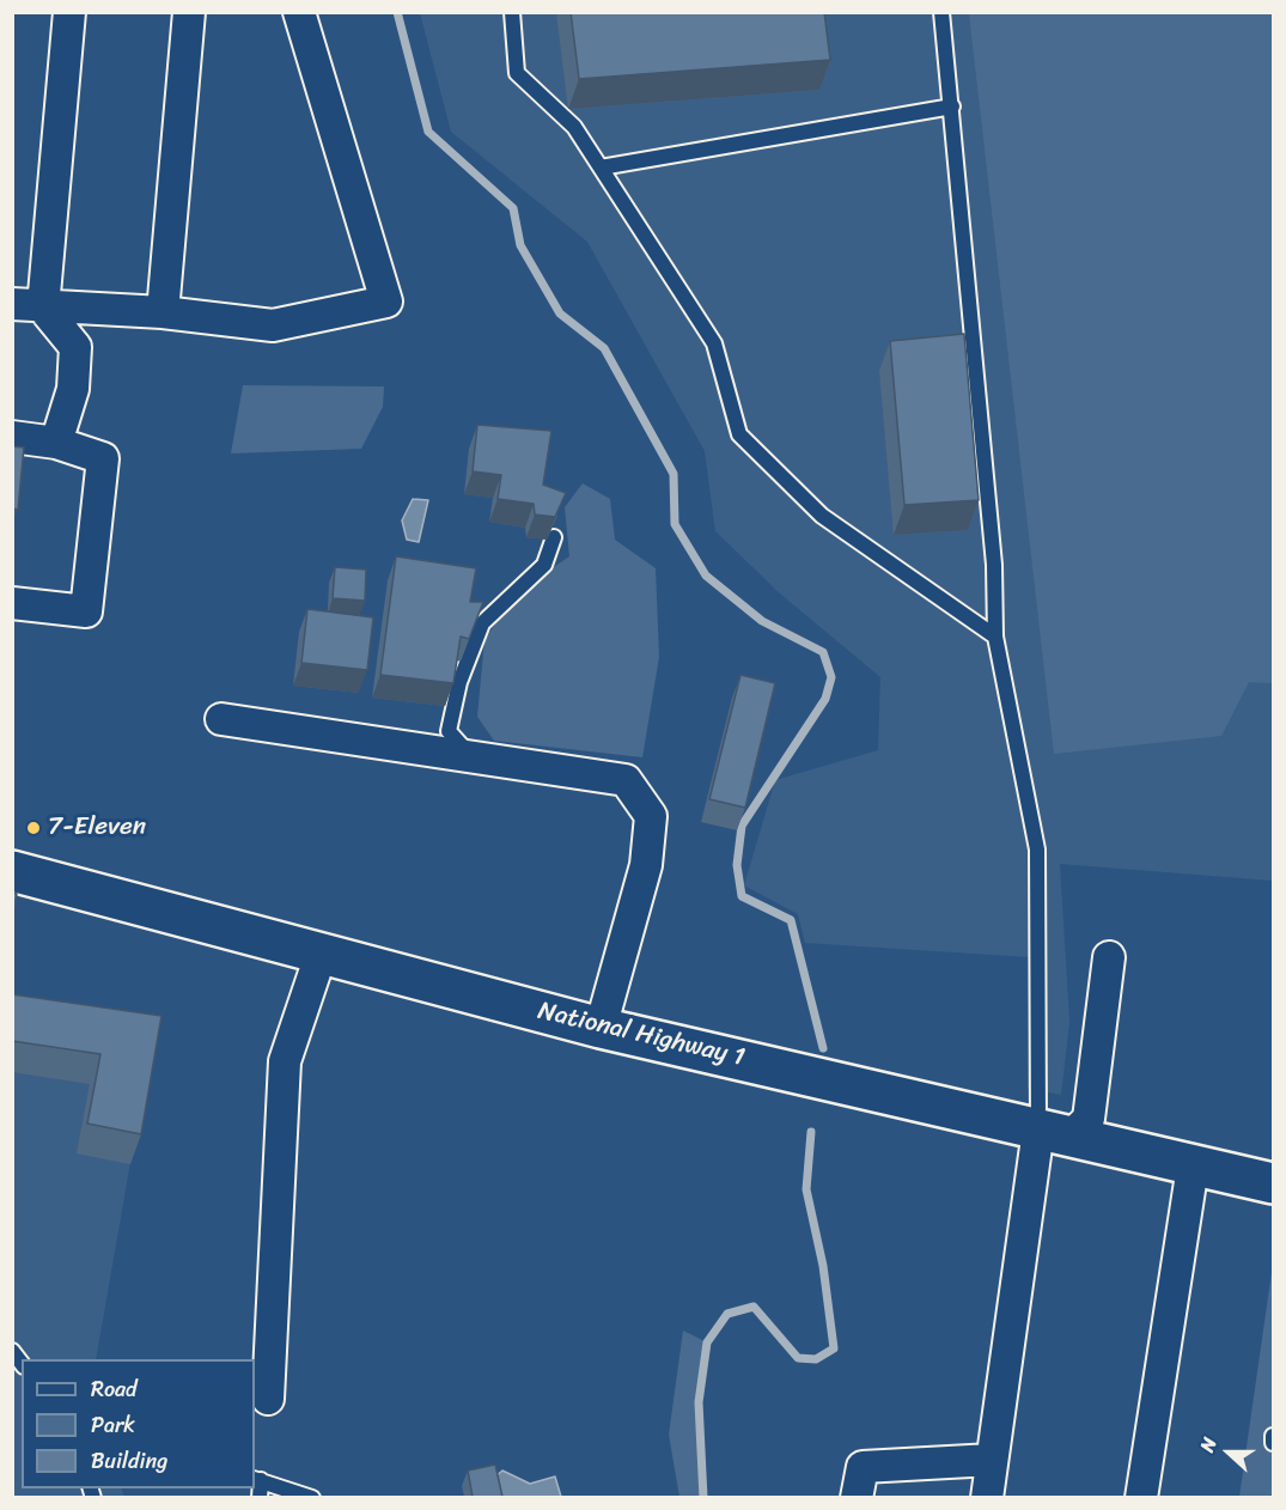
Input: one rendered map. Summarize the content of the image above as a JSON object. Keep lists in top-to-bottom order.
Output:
{
  "streets": {
    "highway": ["National Highway 1"]
  },
  "places": ["7-Eleven"],
  "legend": ["Road", "Park", "Building"],
  "north": "left"
}
